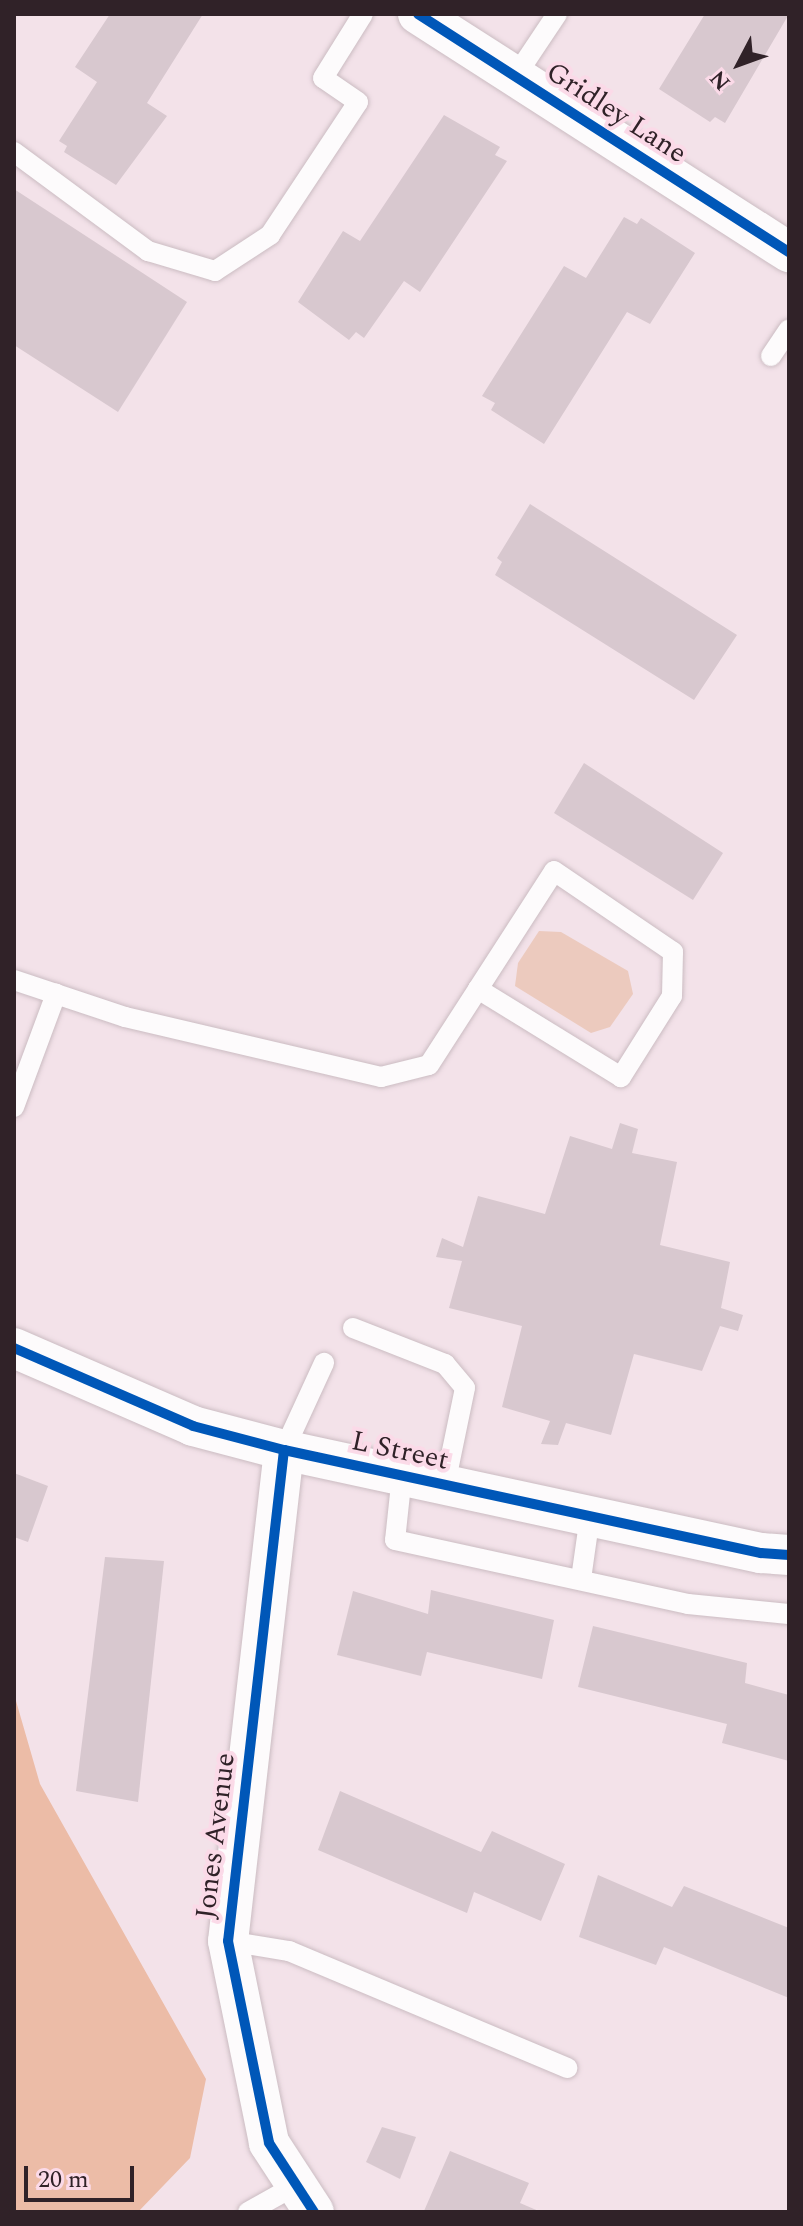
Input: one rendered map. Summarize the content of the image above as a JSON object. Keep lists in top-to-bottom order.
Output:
{
  "streets": {
    "street": ["Gridley Lane", "L Street", "Jones Avenue"]
  },
  "crossings": [
    ["L Street", "Jones Avenue"]
  ],
  "scale_bar": "20 m",
  "north": "bottom left"
}
